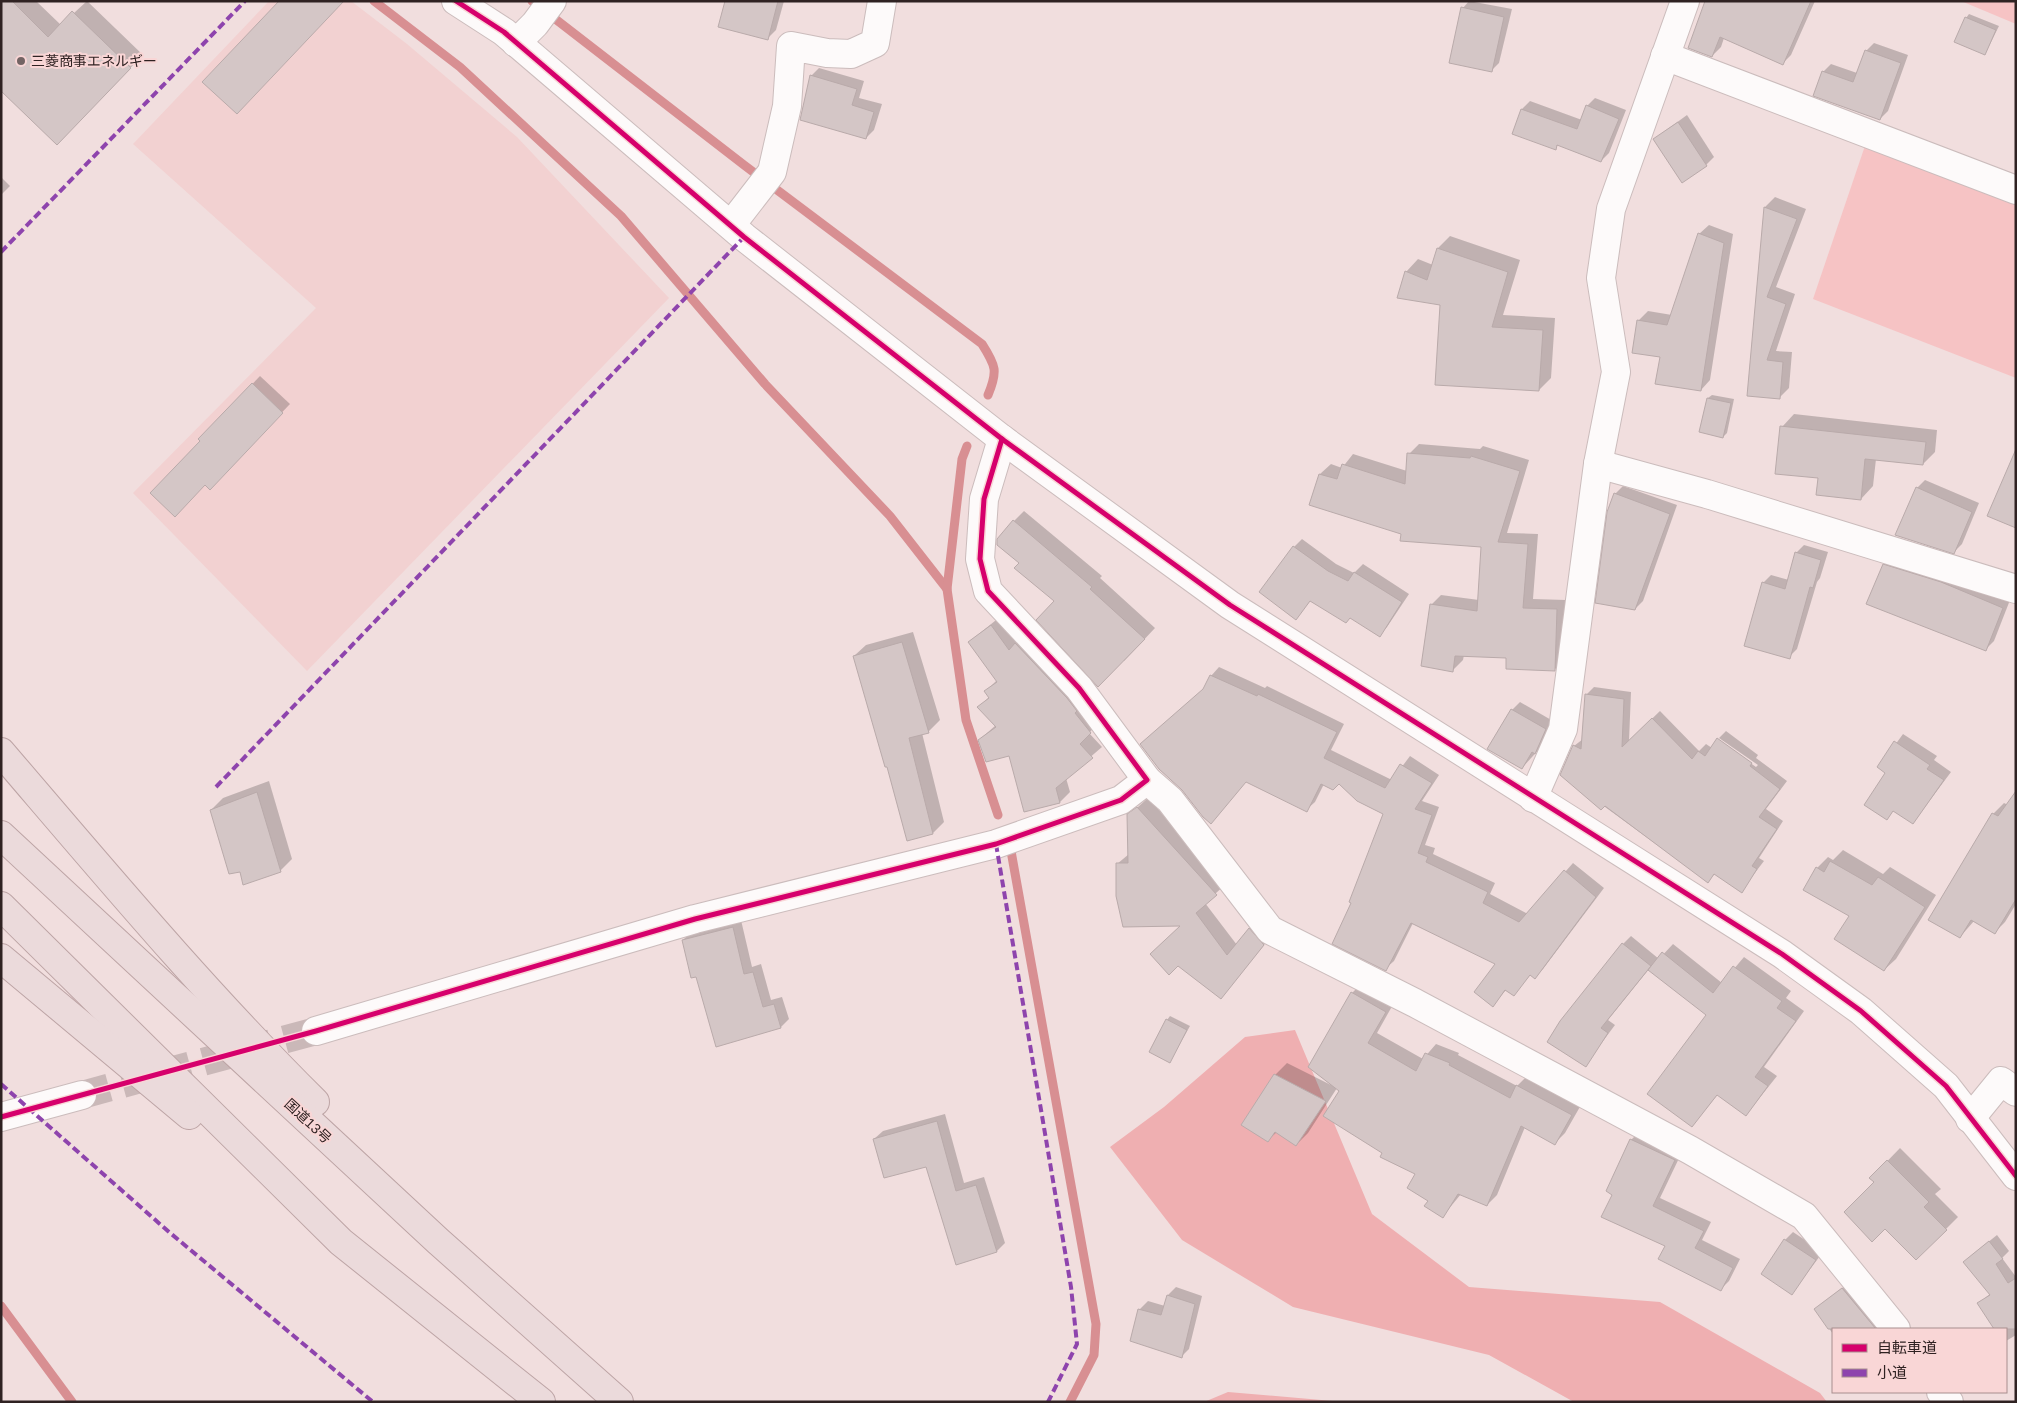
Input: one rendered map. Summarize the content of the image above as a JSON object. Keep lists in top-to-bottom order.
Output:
{
  "streets": {
    "highway": ["国道13号"]
  },
  "places": ["三菱商事エネルギー"],
  "legend": ["自転車道", "小道"]
}
